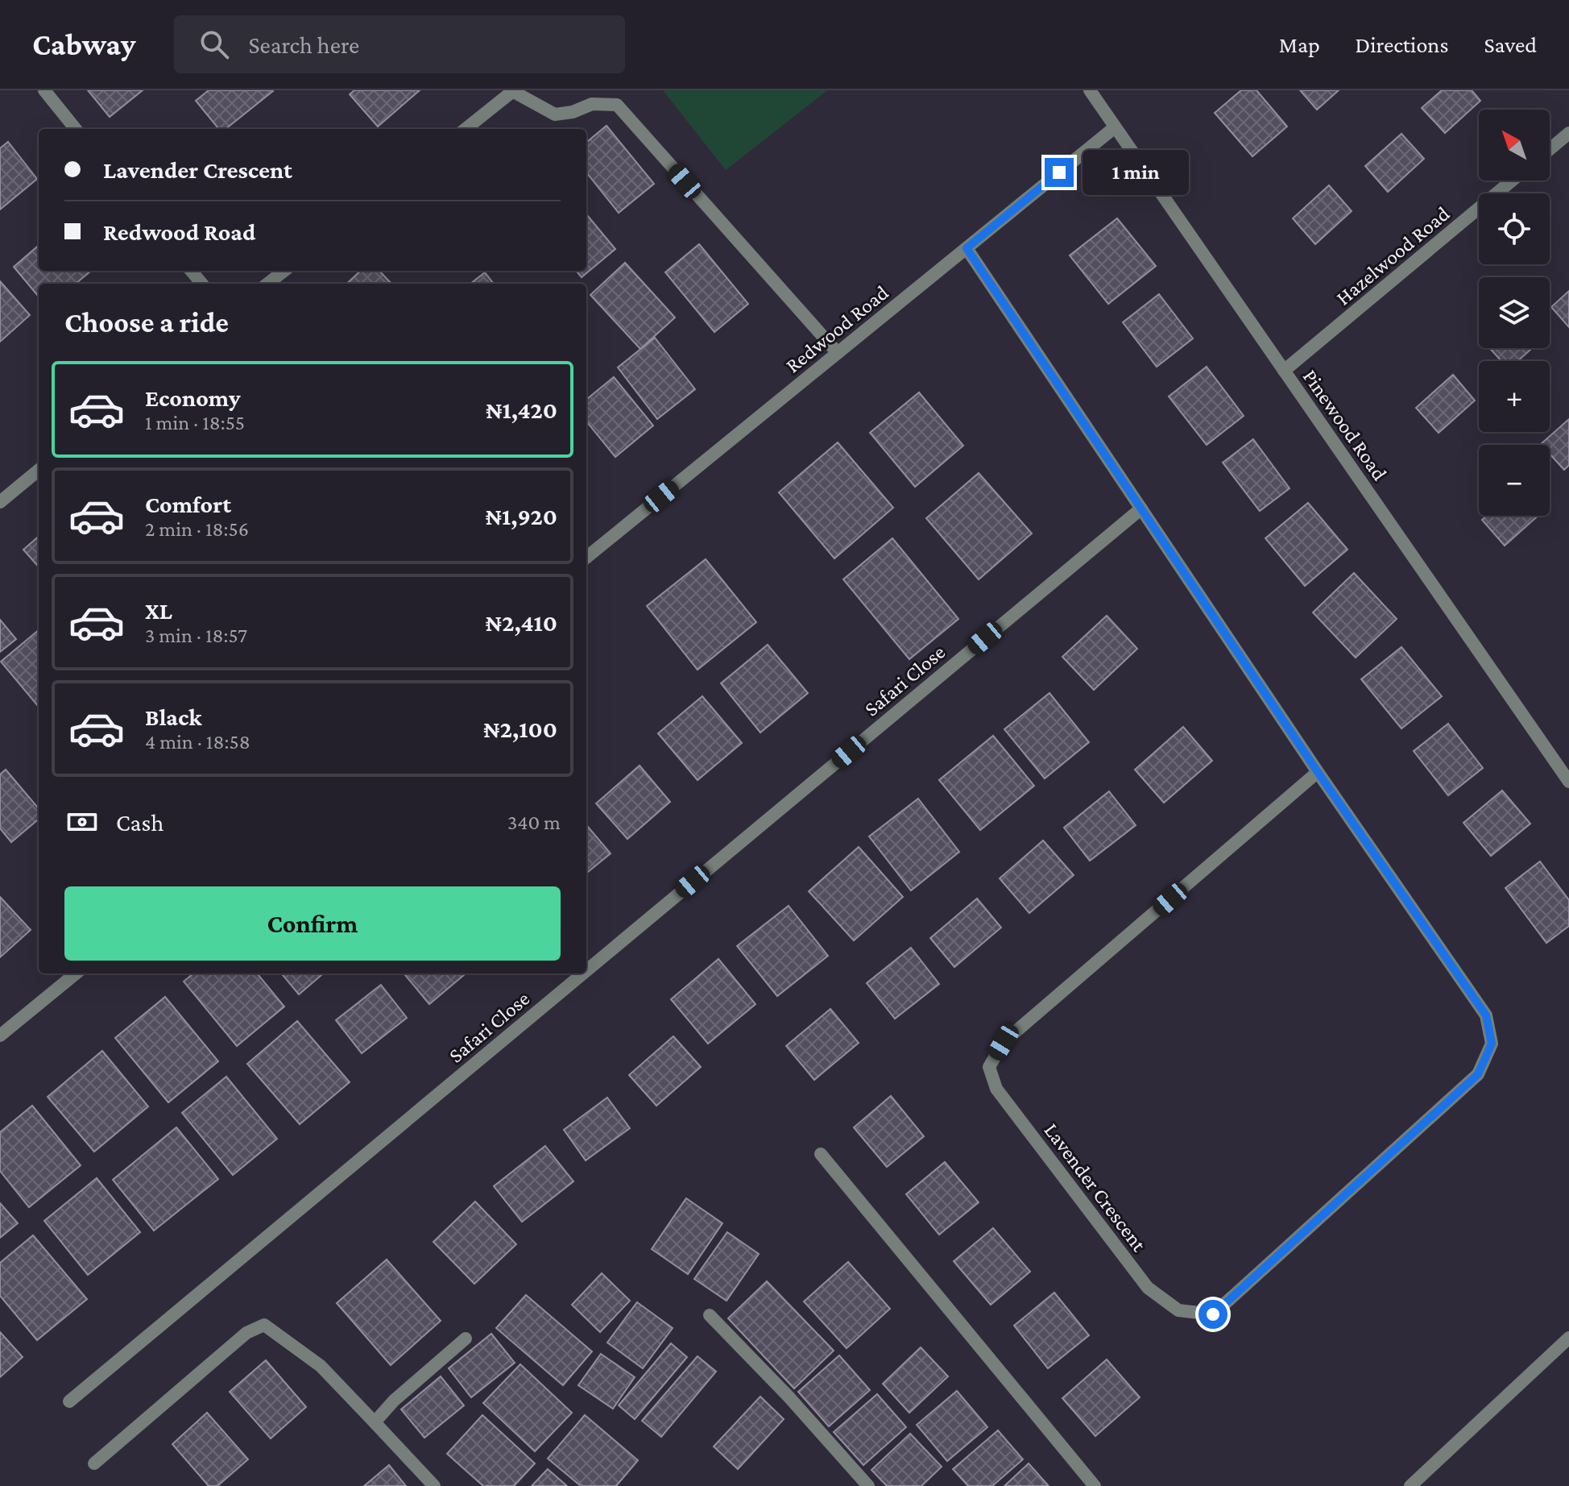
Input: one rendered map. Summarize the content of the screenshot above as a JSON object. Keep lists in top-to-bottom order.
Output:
{
  "streets": {
    "street": [
      "Hazelwood Road",
      "Redwood Road",
      "Pinewood Road",
      "Safari Close",
      "Lavender Crescent"
    ]
  },
  "crossings": [
    ["Hazelwood Road", "Pinewood Road"],
    ["Redwood Road", "Pinewood Road"]
  ],
  "north": "top left",
  "page": {
    "header": "Cabway",
    "search": "Search here",
    "nav": ["Map", "Directions", "Saved"],
    "map_buttons": ["+", "−"],
    "banner": ["Lavender Crescent", "Redwood Road"],
    "bubble": "1 min",
    "heading": "Choose a ride",
    "list": [
      {
        "name": "Economy",
        "note": "1 min · 18:55",
        "value": "₦1,420"
      },
      {
        "name": "Comfort",
        "note": "2 min · 18:56",
        "value": "₦1,920"
      },
      {
        "name": "XL",
        "note": "3 min · 18:57",
        "value": "₦2,410"
      },
      {
        "name": "Black",
        "note": "4 min · 18:58",
        "value": "₦2,100"
      }
    ],
    "pay": ["Cash", "340 m"],
    "buttons": "Confirm"
  }
}
